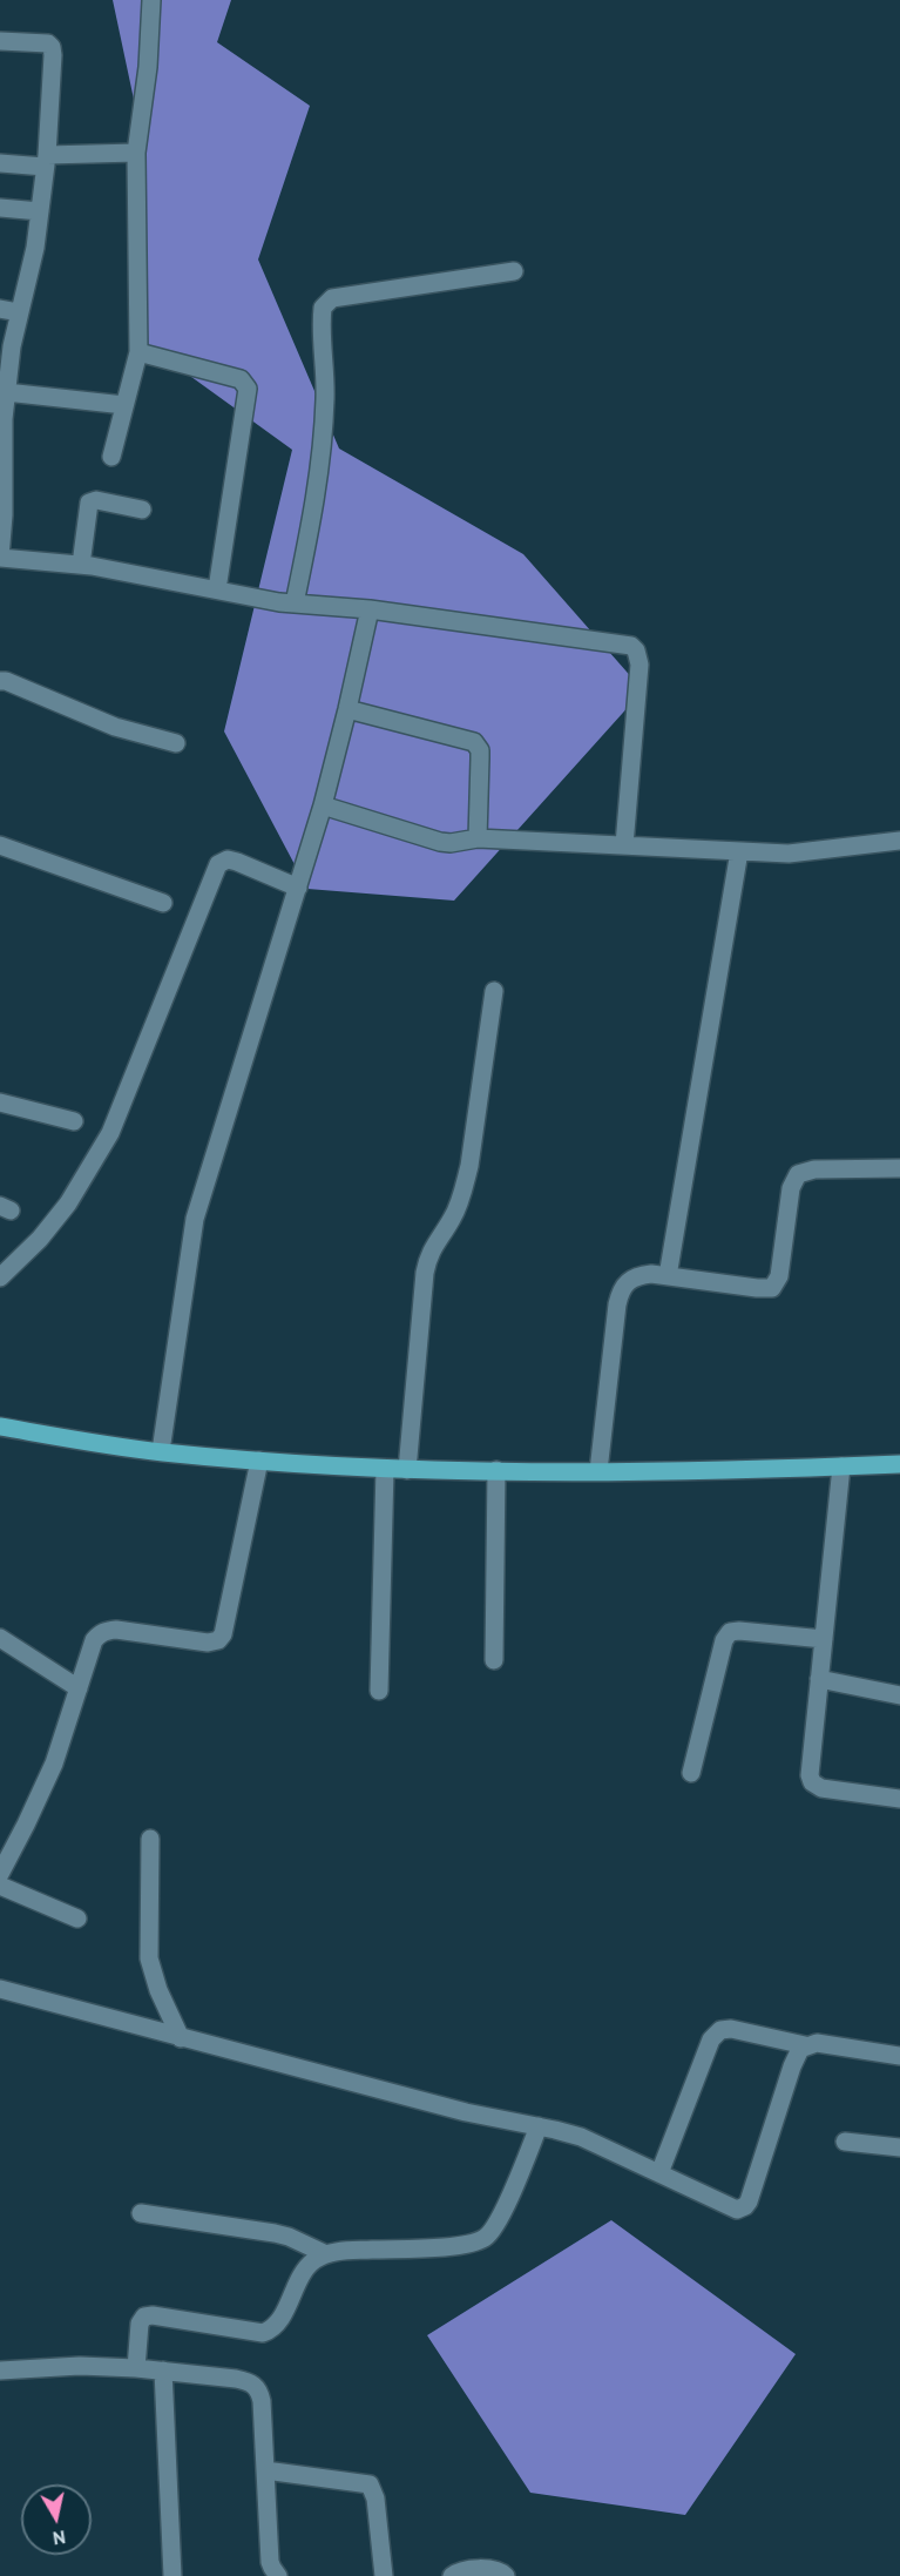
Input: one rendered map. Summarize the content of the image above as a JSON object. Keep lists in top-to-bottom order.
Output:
{
  "north": "bottom"
}
